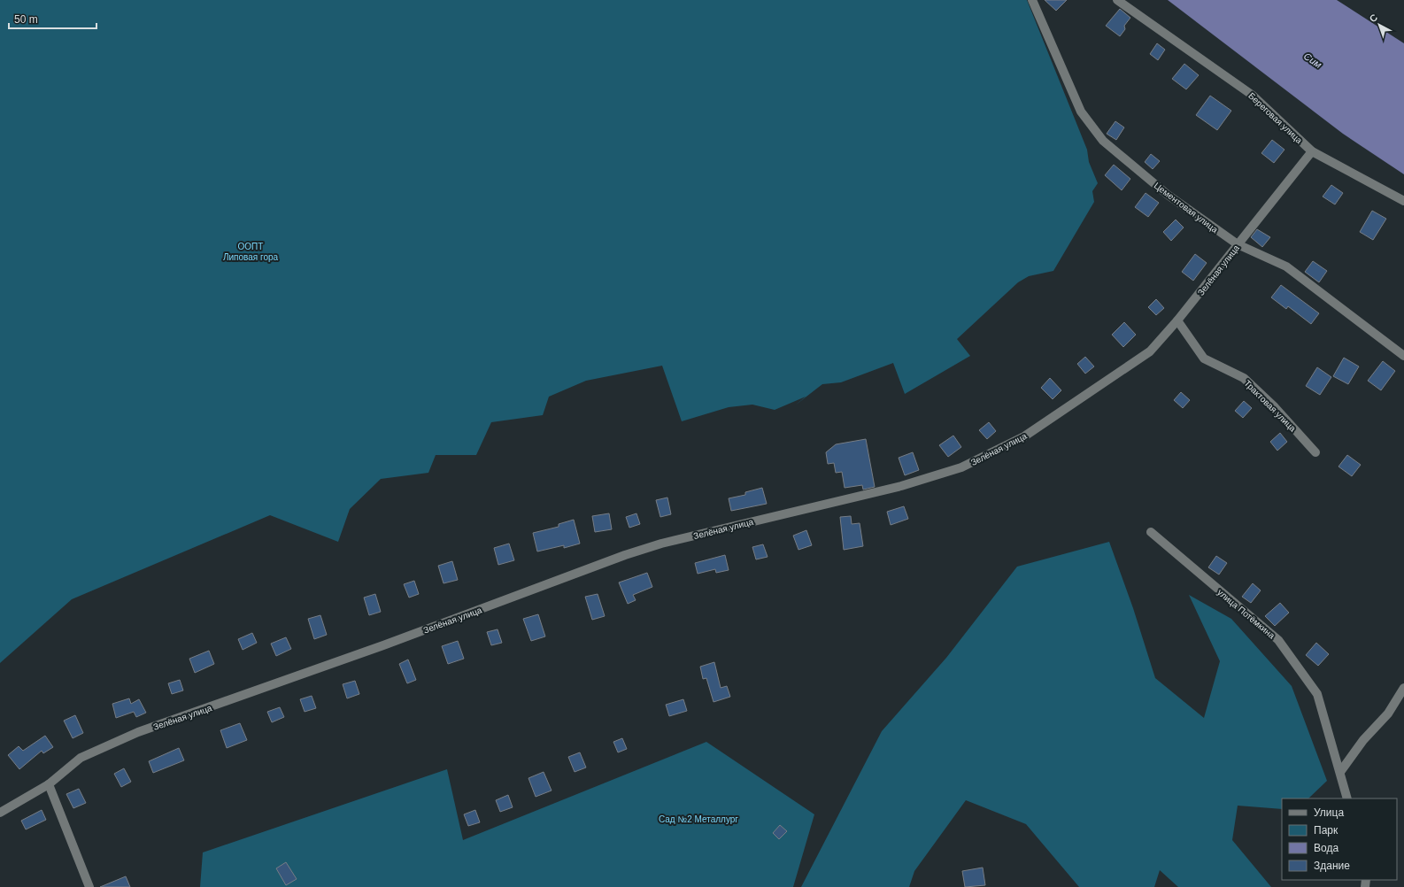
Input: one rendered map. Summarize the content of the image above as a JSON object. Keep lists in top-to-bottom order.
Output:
{
  "streets": {
    "street": [
      "Береговая улица",
      "Цементовая улица",
      "Зелёная улица",
      "Трактовая улица",
      "улица Потёмкина"
    ]
  },
  "crossings": [
    ["Береговая улица", "Зелёная улица"],
    ["Цементовая улица", "Зелёная улица"],
    ["Зелёная улица", "Трактовая улица"]
  ],
  "water": ["Сим"],
  "parks": ["ООПТ Липовая гора", "Сад №2 Металлург"],
  "legend": [
    "Улица",
    "Парк",
    "Вода",
    "Здание"
  ],
  "scale_bar": "50 m",
  "north": "top left"
}
